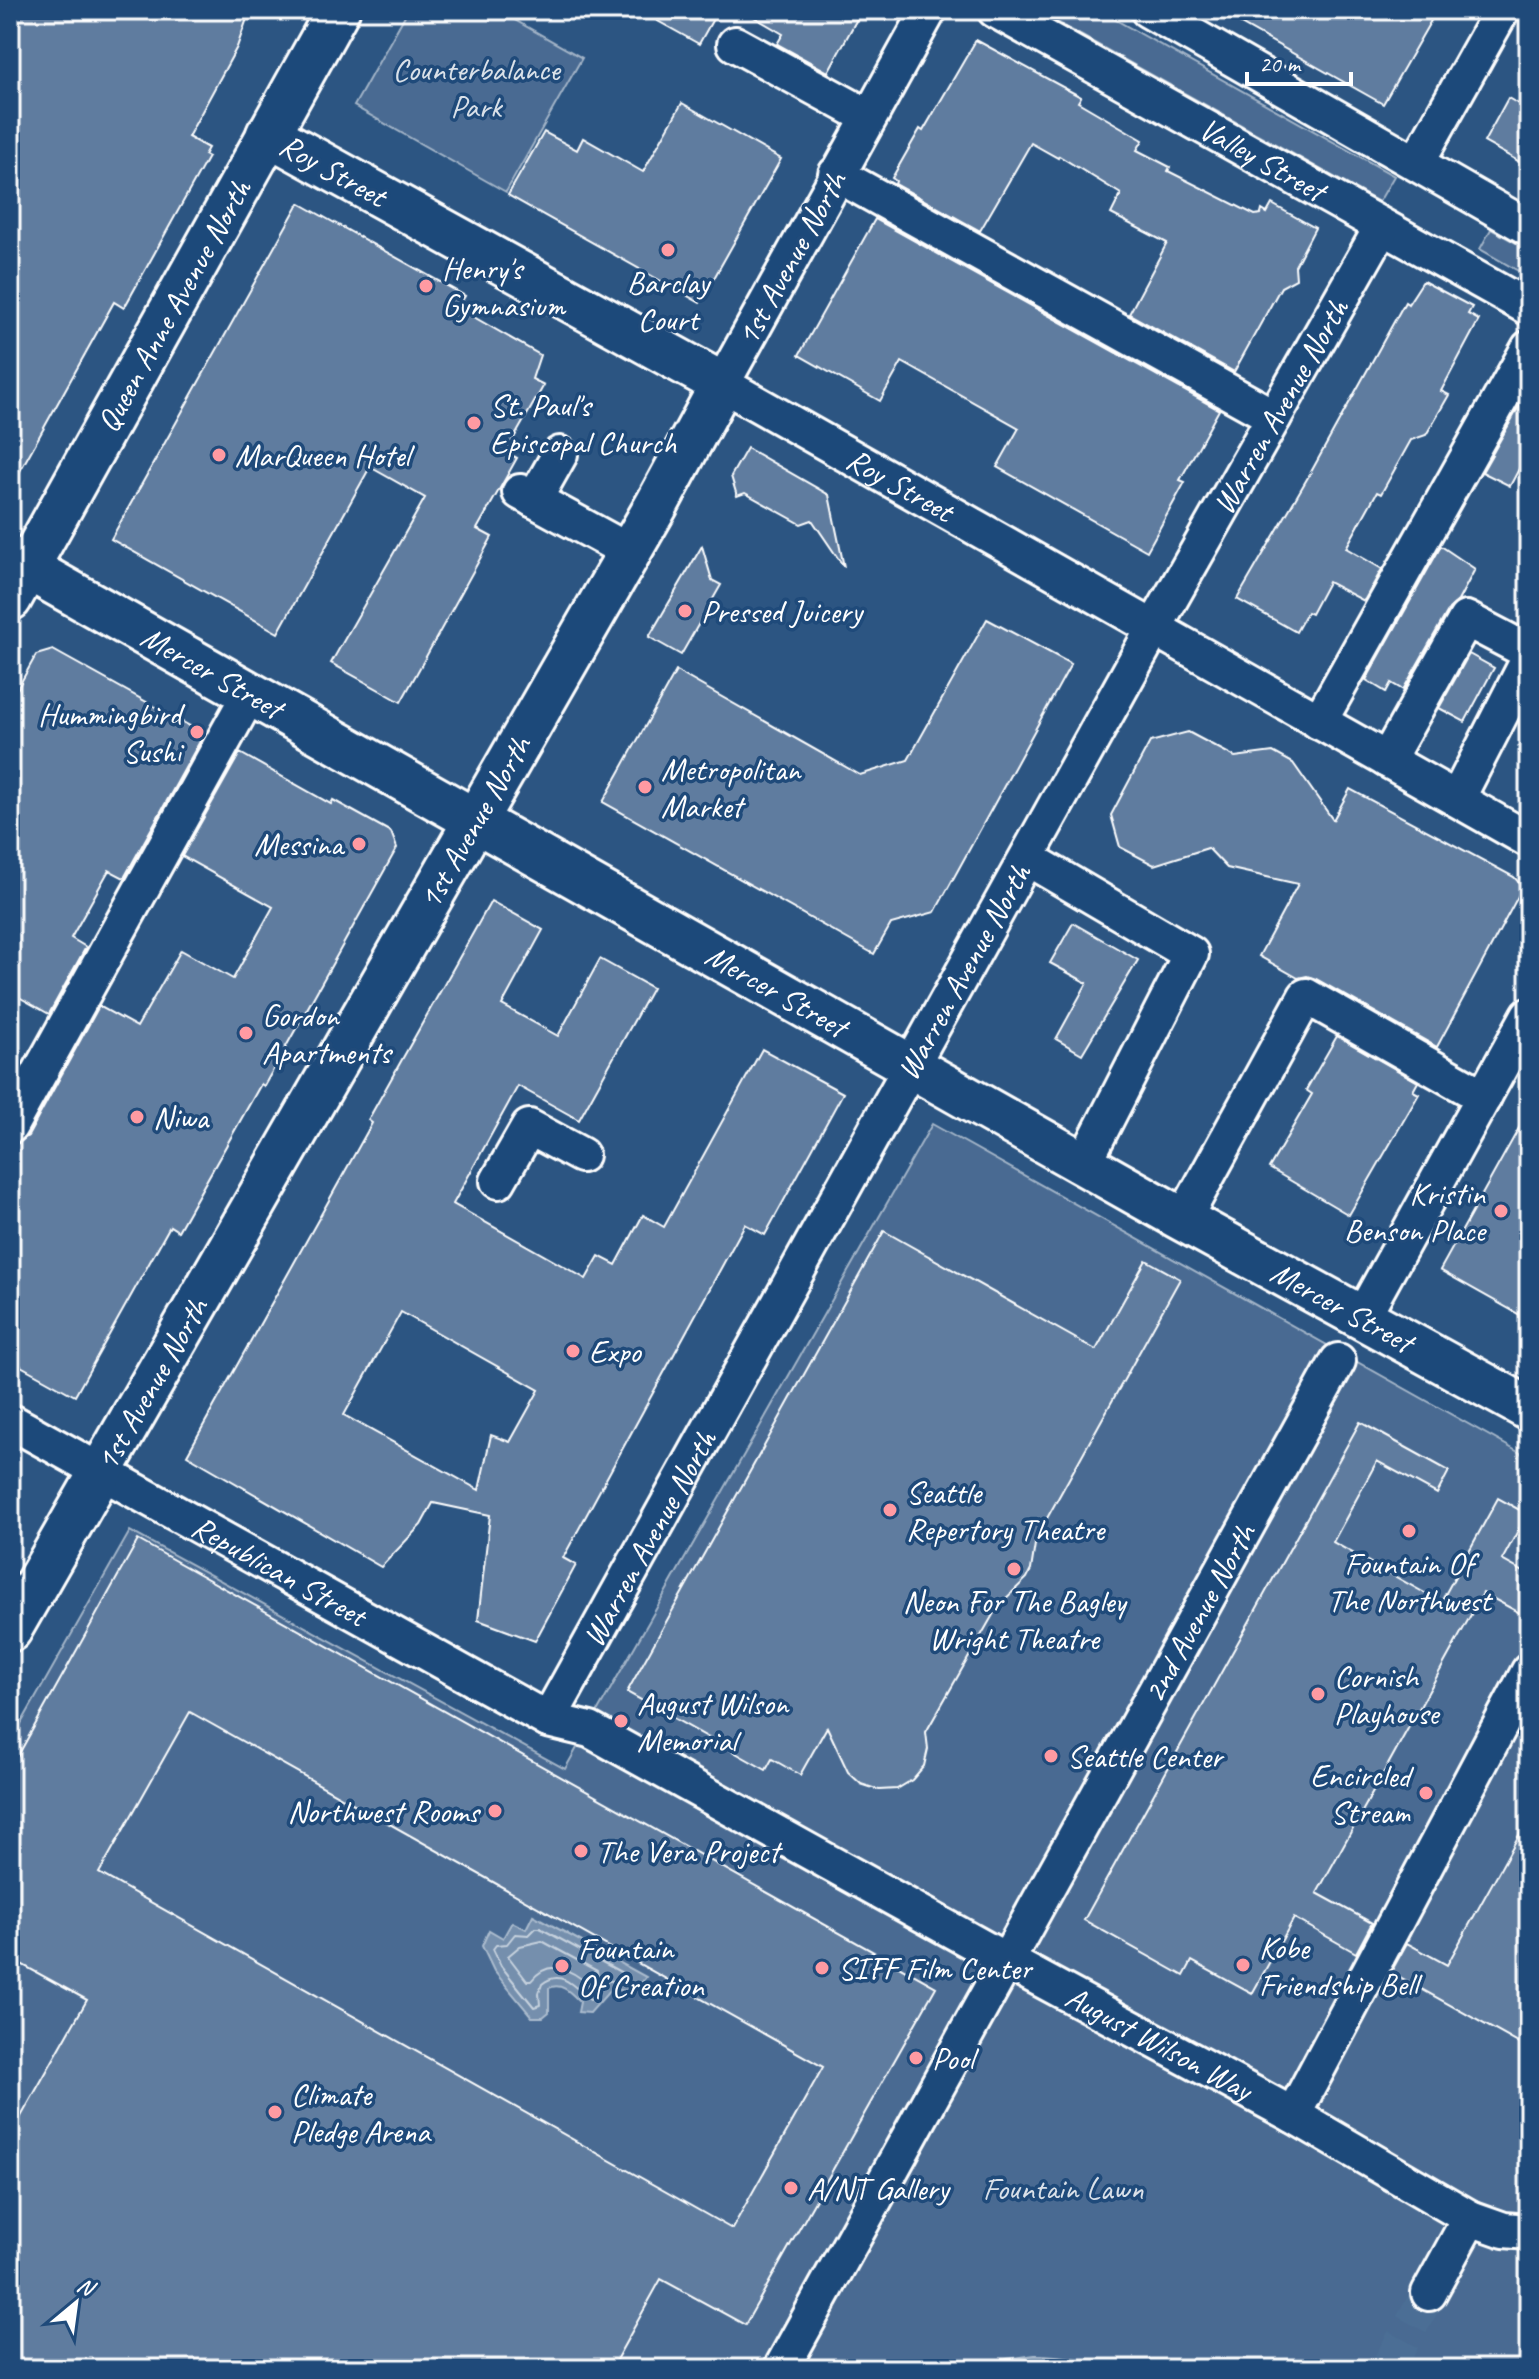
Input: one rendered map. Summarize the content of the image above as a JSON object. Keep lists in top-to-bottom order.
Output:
{
  "streets": {
    "main road": [
      "Roy Street",
      "1st Avenue North",
      "Queen Anne Avenue North",
      "Mercer Street"
    ],
    "street": [
      "Valley Street",
      "Warren Avenue North",
      "Republican Street",
      "2nd Avenue North",
      "August Wilson Way"
    ]
  },
  "crossings": [
    ["Valley Street", "Warren Avenue North"],
    ["Roy Street", "1st Avenue North"],
    ["Roy Street", "Queen Anne Avenue North"],
    ["Roy Street", "Warren Avenue North"],
    ["1st Avenue North", "Mercer Street"],
    ["1st Avenue North", "Republican Street"],
    ["Queen Anne Avenue North", "Mercer Street"],
    ["Warren Avenue North", "Mercer Street"],
    ["Warren Avenue North", "Republican Street"],
    ["Warren Avenue North", "August Wilson Way"],
    ["Republican Street", "August Wilson Way"],
    ["2nd Avenue North", "August Wilson Way"]
  ],
  "parks": ["Counterbalance Park", "Fountain Lawn"],
  "places": [
    "Barclay Court",
    "Henry's Gymnasium",
    "St. Paul's Episcopal Church",
    "MarQueen Hotel",
    "Pressed Juicery",
    "Hummingbird Sushi",
    "Metropolitan Market",
    "Messina",
    "Gordon Apartments",
    "Niwa",
    "Kristin Benson Place",
    "Expo",
    "Seattle Repertory Theatre",
    "Fountain Of The Northwest",
    "Neon For The Bagley Wright Theatre",
    "Cornish Playhouse",
    "August Wilson Memorial",
    "Seattle Center",
    "Encircled Stream",
    "Northwest Rooms",
    "The Vera Project",
    "Kobe Friendship Bell",
    "Fountain Of Creation",
    "SIFF Film Center",
    "Pool",
    "Climate Pledge Arena",
    "A/NT Gallery"
  ],
  "scale_bar": "20 m",
  "north": "top right"
}
